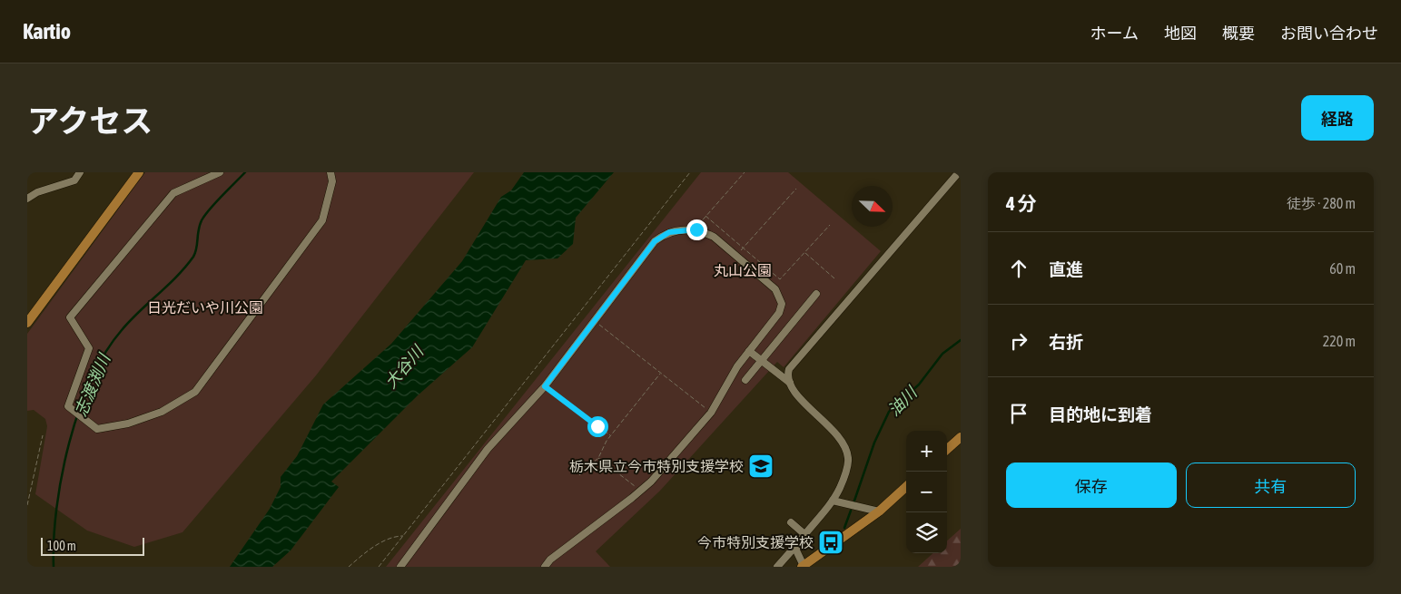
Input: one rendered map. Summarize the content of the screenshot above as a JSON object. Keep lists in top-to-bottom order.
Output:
{
  "water": ["大谷川", "志渡渕川", "油川"],
  "parks": ["丸山公園", "日光だいや川公園"],
  "places": {
    "school or university": ["栃木県立今市特別支援学校"],
    "bus stop": ["今市特別支援学校"]
  },
  "scale_bar": "100 m",
  "north": "bottom right",
  "page": {
    "header": "Kartio",
    "nav": [
      "ホーム",
      "地図",
      "概要",
      "お問い合わせ"
    ],
    "title": "アクセス",
    "buttons": [
      "経路",
      ["保存", "共有"]
    ],
    "heading": ["4 分", "徒歩 · 280 m"],
    "list": [
      ["直進", "60 m"],
      ["右折", "220 m"],
      "目的地に到着"
    ],
    "map_buttons": ["+", "−"],
    "scale": "100 m"
  }
}
